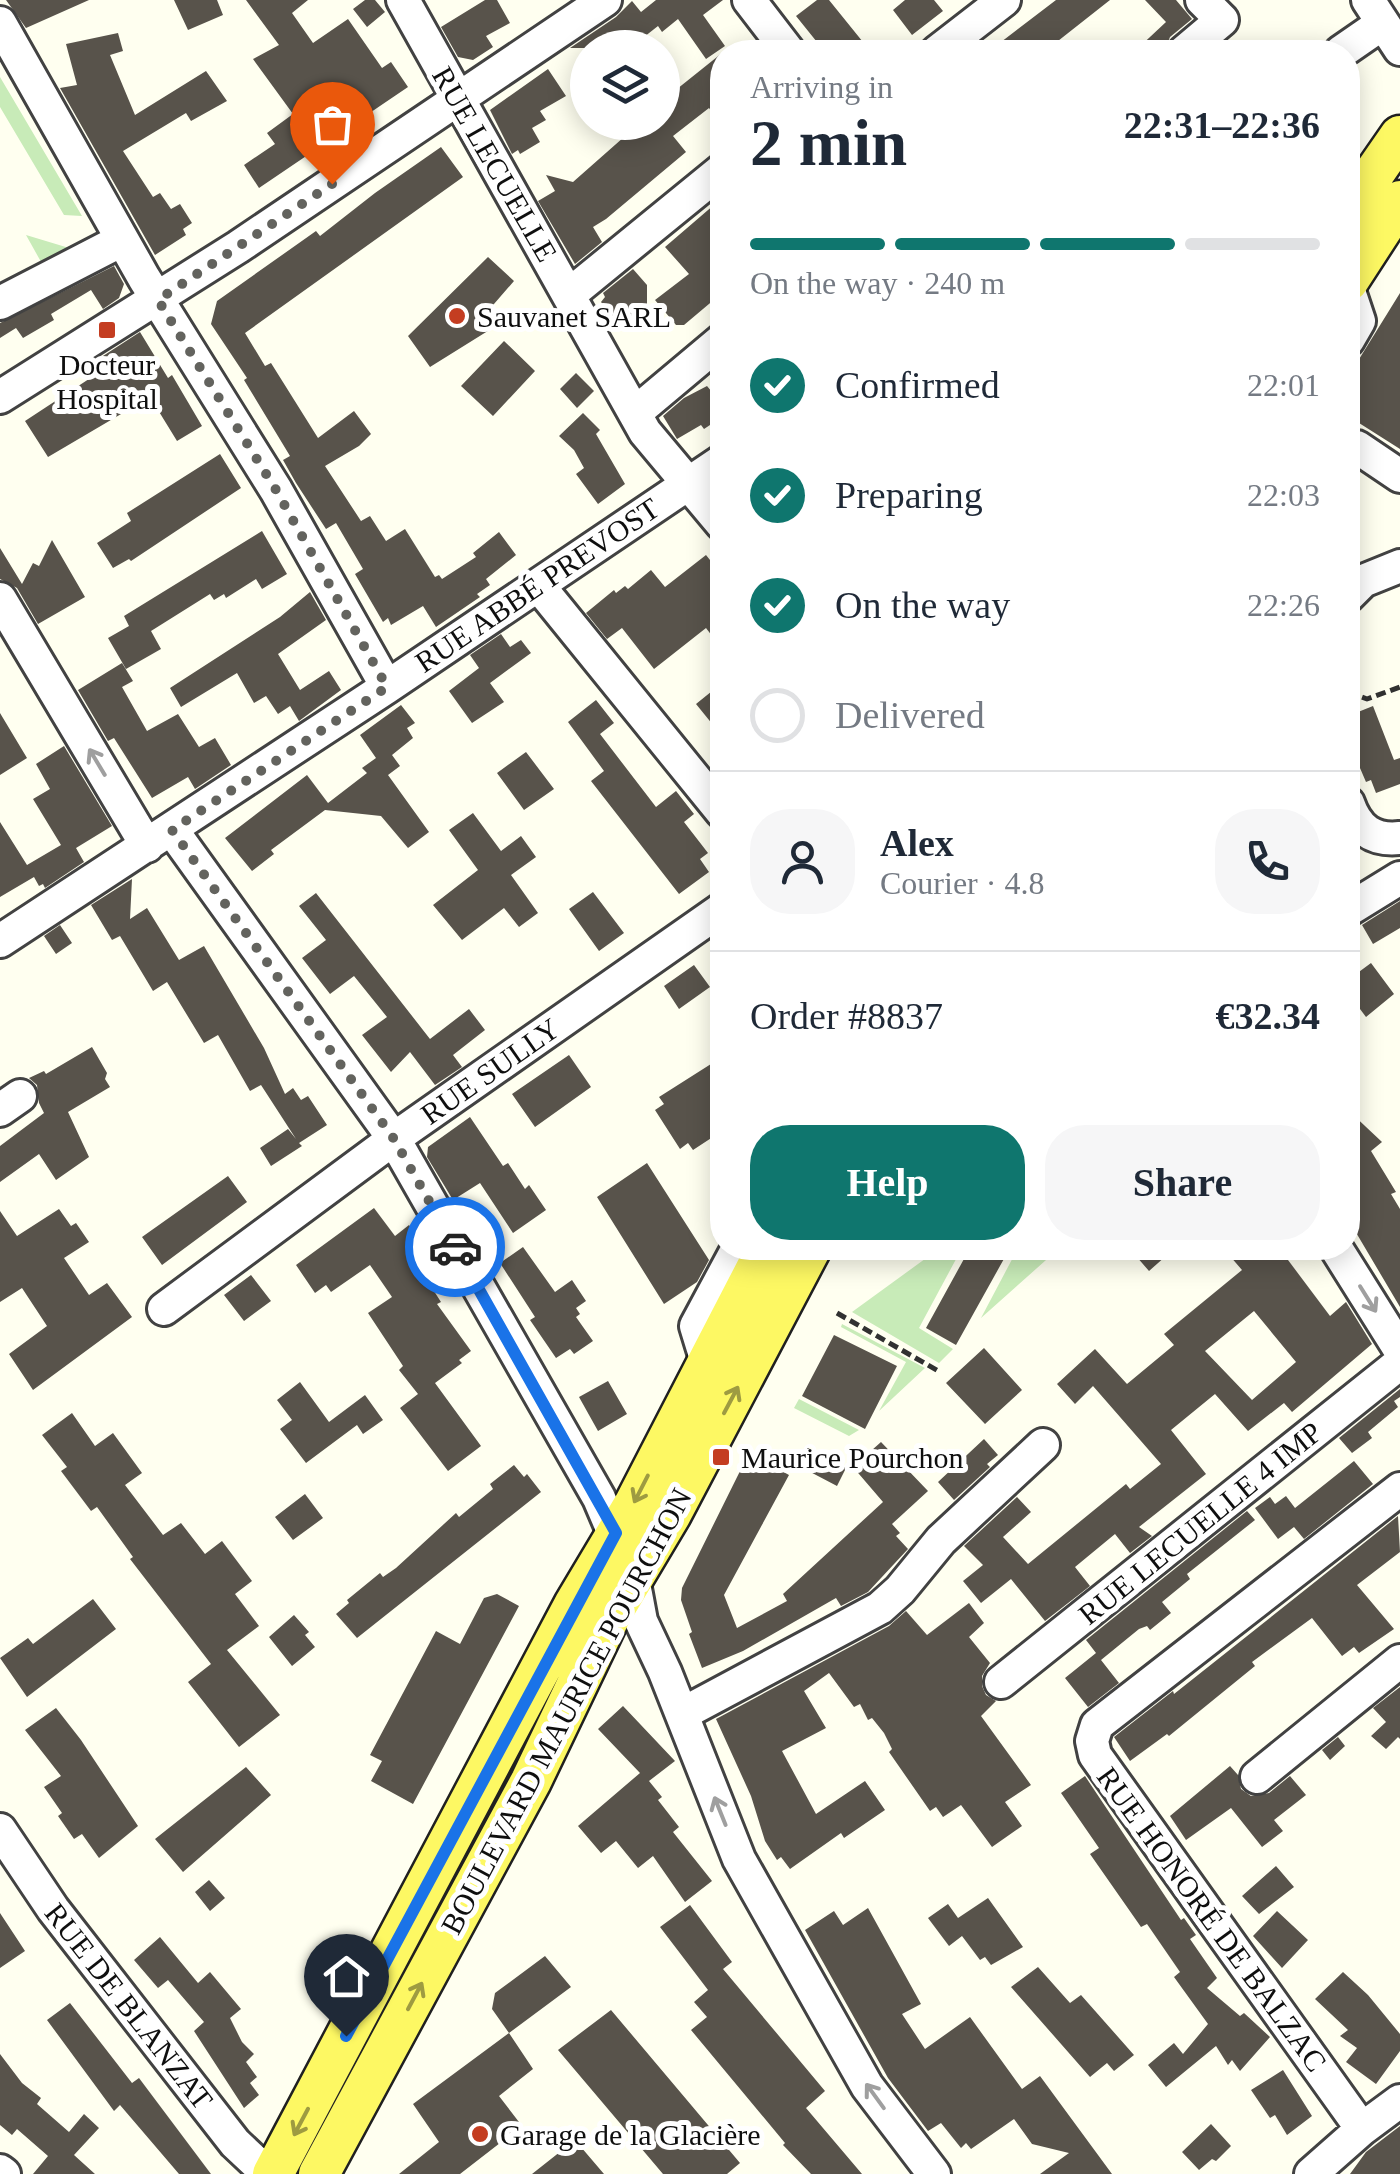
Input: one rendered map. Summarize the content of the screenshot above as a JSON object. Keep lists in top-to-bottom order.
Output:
{
  "streets": {
    "main road": ["BOULEVARD MAURICE POURCHON"],
    "street": [
      "RUE LECUELLE",
      "RUE ABBÉ PREVOST",
      "RUE SULLY",
      "RUE LECUELLE 4 IMP",
      "RUE HONORÉ DE BALZAC",
      "RUE DE BLANZAT"
    ]
  },
  "crossings": [
    ["RUE LECUELLE", "RUE ABBÉ PREVOST"],
    ["BOULEVARD MAURICE POURCHON", "RUE DE BLANZAT"]
  ],
  "places": {
    "other": ["Sauvanet SARL", "Garage de la Glacière"],
    "transit": ["Docteur Hospital", "Maurice Pourchon"]
  },
  "page": {
    "heading": ["2 min", "Arriving in", "22:31–22:36"],
    "panel": [
      "Alex",
      "Courier · 4.8",
      "Order #8837",
      "€32.34"
    ],
    "bar": "On the way · 240 m",
    "list": [
      ["Confirmed", "22:01"],
      ["Preparing", "22:03"],
      ["On the way", "22:26"],
      "Delivered"
    ],
    "buttons": ["Help", "Share"]
  }
}
